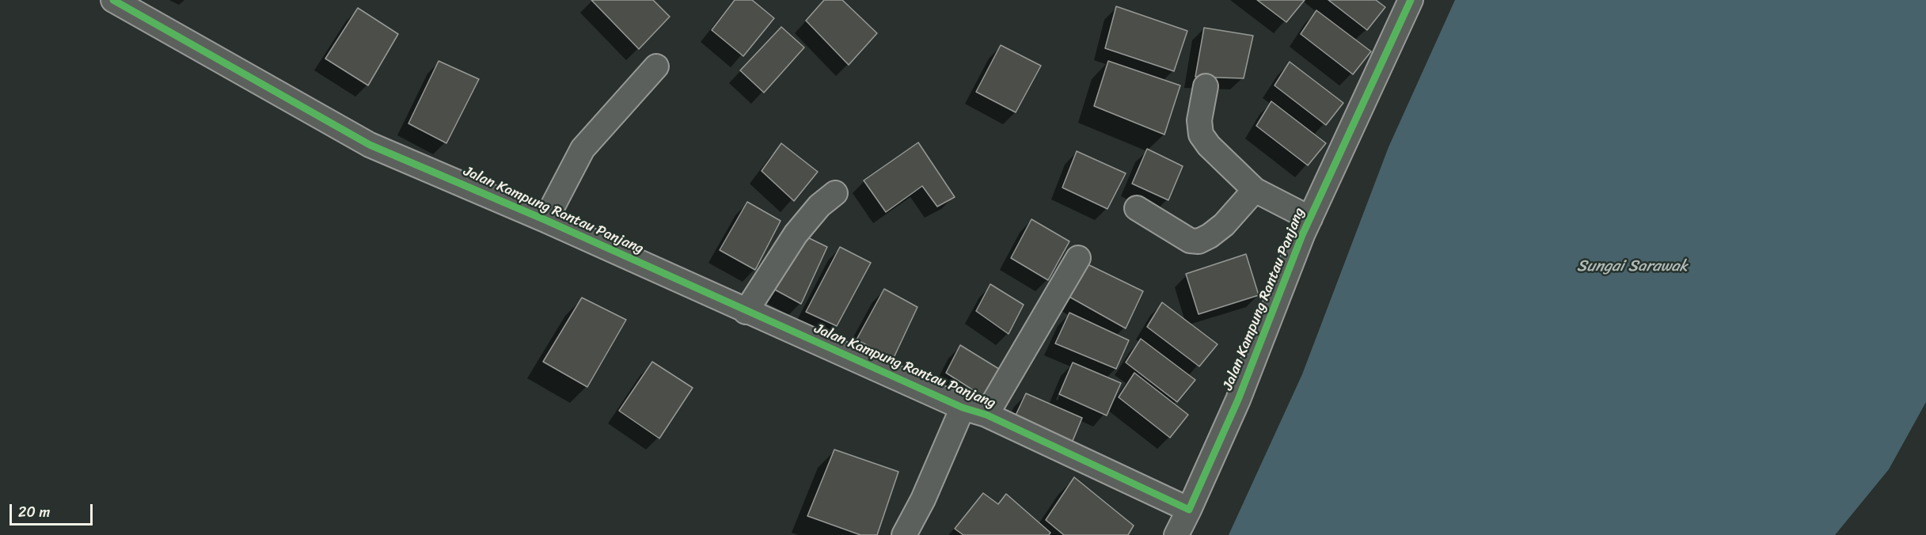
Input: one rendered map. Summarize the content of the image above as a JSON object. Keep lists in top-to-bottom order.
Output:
{
  "streets": {
    "street": ["Jalan Kampung Rantau Panjang"]
  },
  "water": ["Sungai Sarawak"],
  "scale_bar": "20 m"
}
